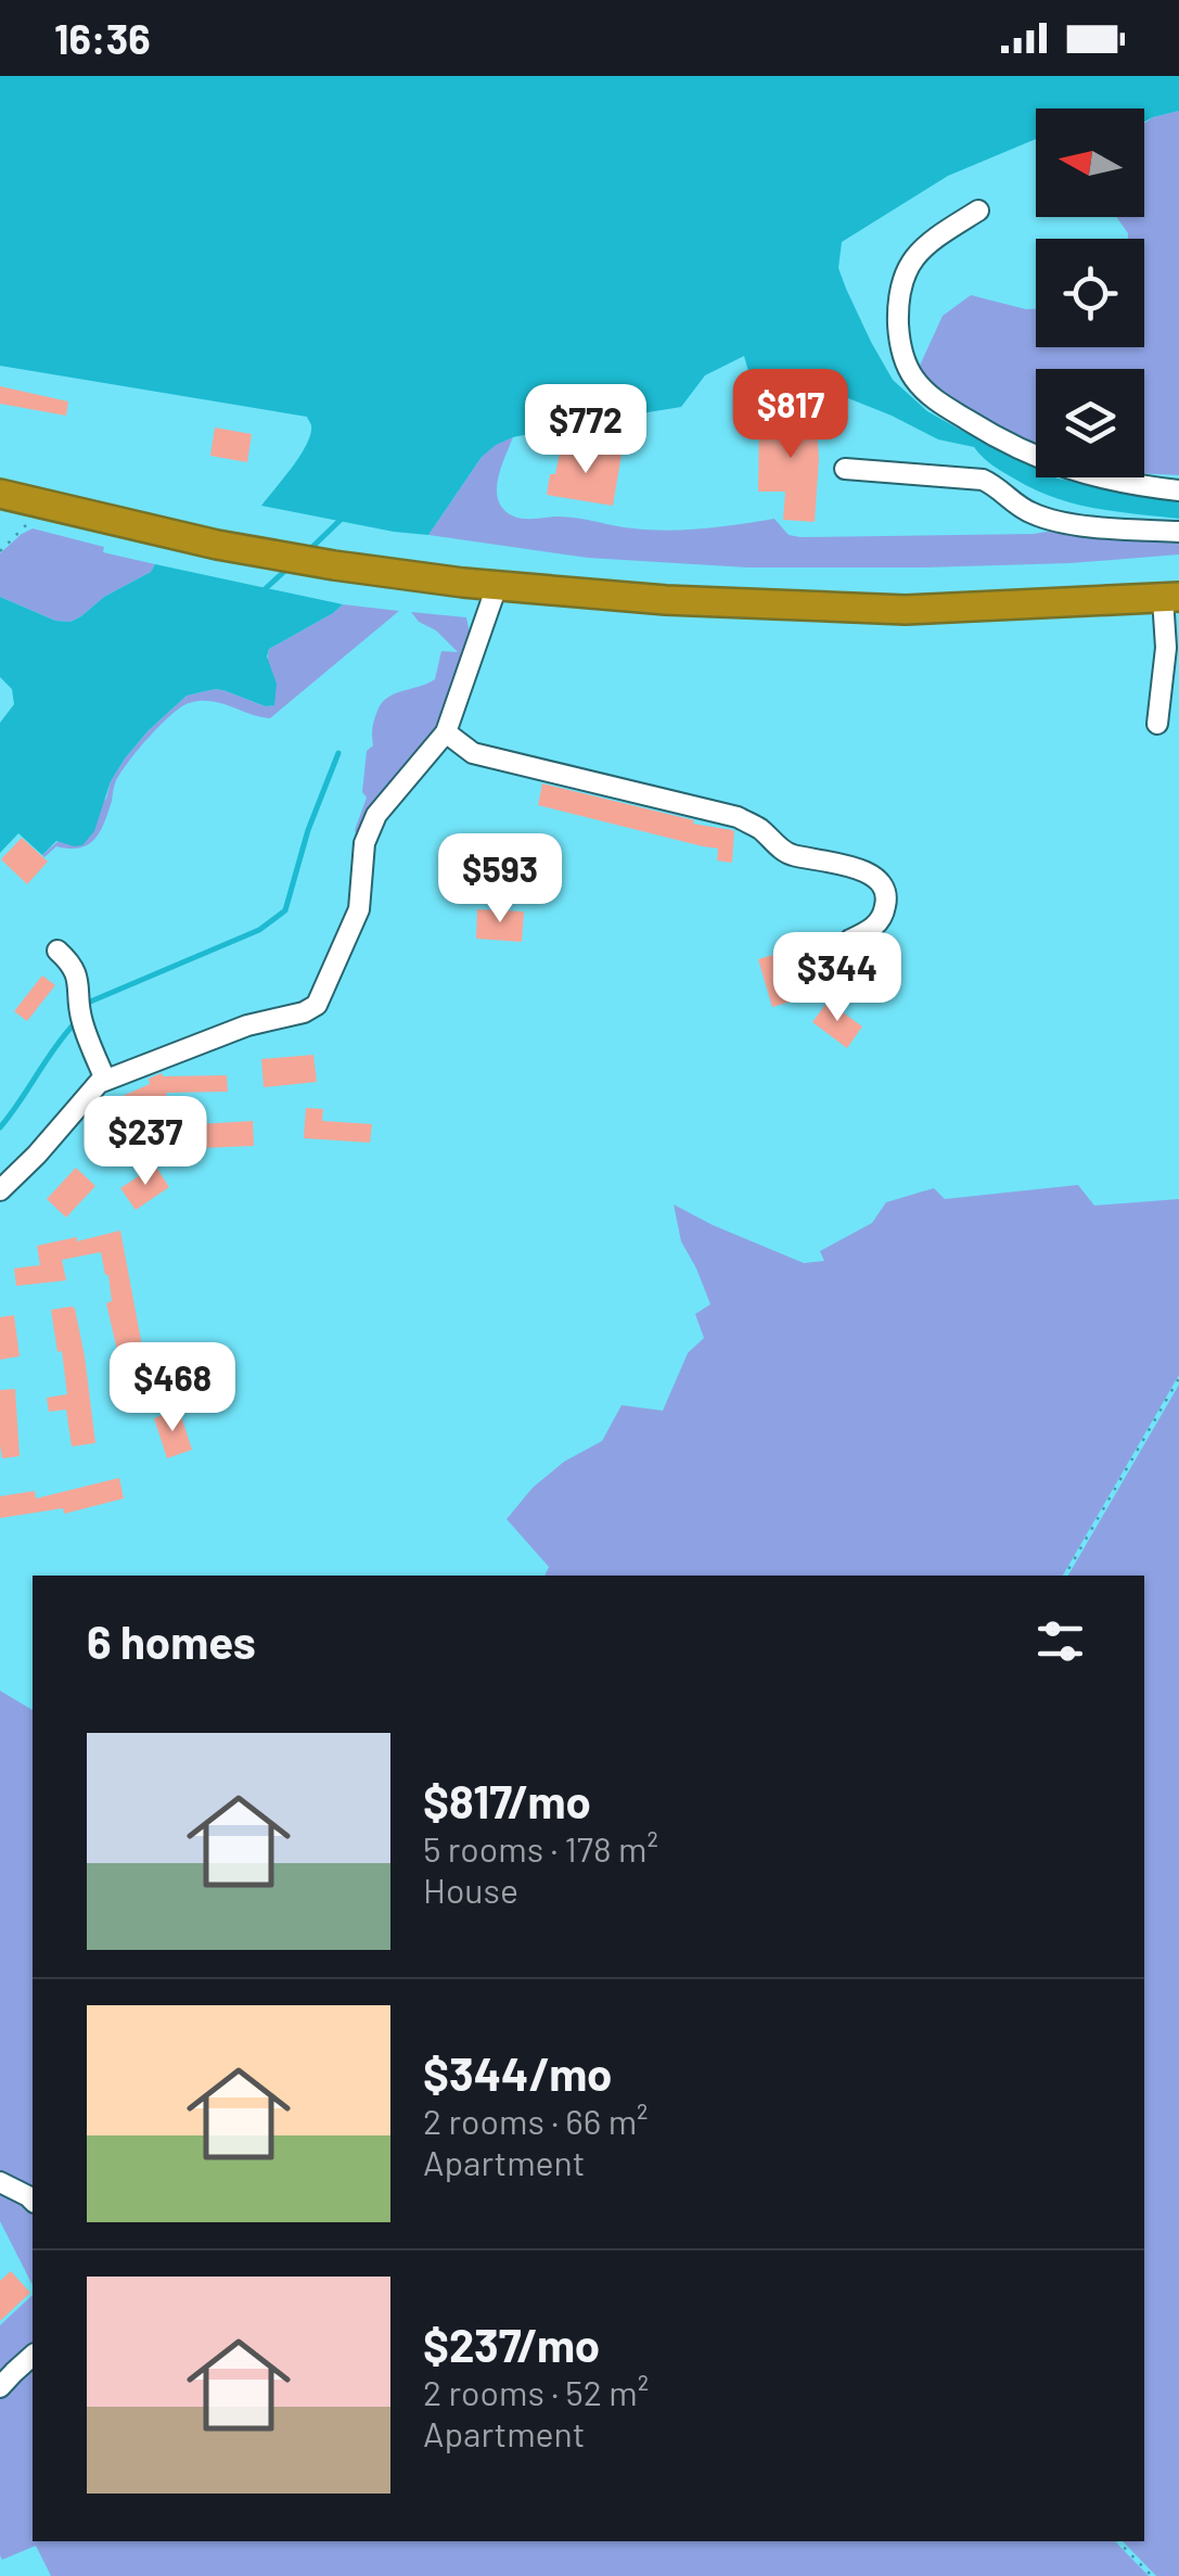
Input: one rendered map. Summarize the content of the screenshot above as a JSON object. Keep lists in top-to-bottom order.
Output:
{
  "north": "left",
  "page": {
    "status": "16:36",
    "price": [
      "$817",
      "$772",
      "$593",
      "$344",
      "$237",
      "$468"
    ],
    "heading": "6 homes",
    "list": [
      {
        "name": "$817/mo",
        "note": "5 rooms · 178 m² · House"
      },
      {
        "name": "$344/mo",
        "note": "2 rooms · 66 m² · Apartment"
      },
      {
        "name": "$237/mo",
        "note": "2 rooms · 52 m² · Apartment"
      }
    ]
  }
}
